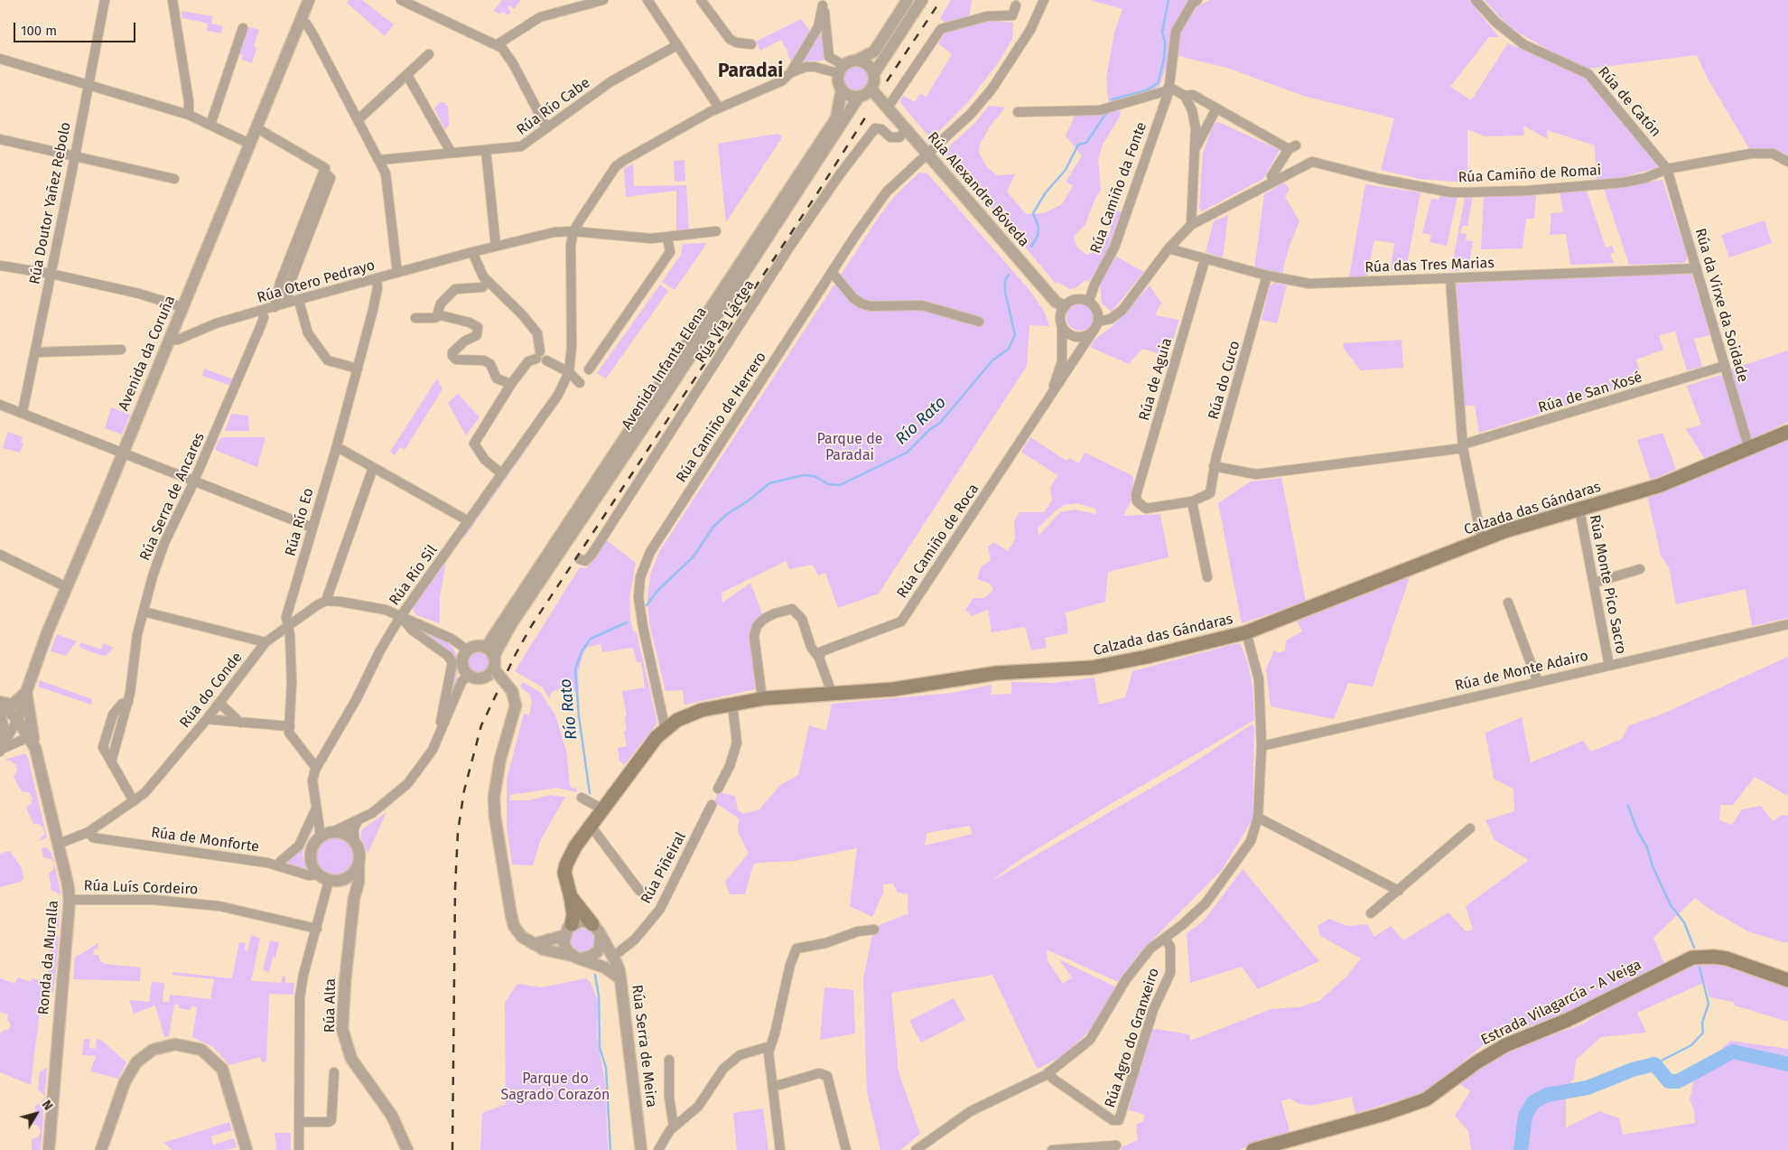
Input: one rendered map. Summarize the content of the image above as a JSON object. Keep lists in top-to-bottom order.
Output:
{
  "streets": {
    "main road": ["Calzada das Gándaras", "Estrada Vilagarcía - A Veiga", "Rúa Serra de Meira"],
    "street": [
      "Rúa de Catón",
      "Rúa Río Cabe",
      "Rúa Camiño de Romai",
      "Rúa Camiño da Fonte",
      "Rúa Alexandre Bóveda",
      "Rúa Doutor Yañez Rebolo",
      "Rúa das Tres Marias",
      "Rúa Otero Pedrayo",
      "Rúa da Virxe da Soidade",
      "Rúa Vía Láctea",
      "Avenida da Coruña",
      "Avenida Infanta Elena",
      "Rúa de Aguia",
      "Rúa do Cuco",
      "Rúa de San Xosé",
      "Rúa Camiño de Herrero",
      "Rúa Serra de Ancares",
      "Rúa Río Eo",
      "Rúa Camiño de Roca",
      "Rúa Río Sil",
      "Rúa Monte Pico Sacro",
      "Rúa de Monte Adairo",
      "Rúa do Conde",
      "Rúa de Monforte",
      "Rúa Piñeiral",
      "Rúa Luís Cordeiro",
      "Ronda da Muralla",
      "Rúa Alta",
      "Rúa Agro do Granxeiro"
    ]
  },
  "crossings": [
    ["Rúa de Catón", "Rúa Camiño de Romai"],
    ["Rúa de Catón", "Rúa da Virxe da Soidade"],
    ["Rúa Camiño de Romai", "Rúa Camiño da Fonte"],
    ["Rúa Camiño de Romai", "Rúa Alexandre Bóveda"],
    ["Rúa Camiño de Romai", "Rúa das Tres Marias"],
    ["Rúa Camiño de Romai", "Rúa da Virxe da Soidade"],
    ["Rúa Camiño de Romai", "Rúa Camiño de Roca"],
    ["Rúa Camiño da Fonte", "Rúa Alexandre Bóveda"],
    ["Rúa Camiño da Fonte", "Rúa Camiño de Roca"],
    ["Rúa Alexandre Bóveda", "Rúa Vía Láctea"],
    ["Rúa Alexandre Bóveda", "Avenida Infanta Elena"],
    ["Rúa Alexandre Bóveda", "Rúa Camiño de Herrero"],
    ["Rúa Alexandre Bóveda", "Rúa Camiño de Roca"],
    ["Rúa das Tres Marias", "Rúa da Virxe da Soidade"],
    ["Rúa das Tres Marias", "Rúa de Aguia"],
    ["Rúa das Tres Marias", "Rúa do Cuco"],
    ["Rúa Otero Pedrayo", "Avenida da Coruña"],
    ["Rúa Otero Pedrayo", "Rúa Serra de Ancares"],
    ["Rúa Otero Pedrayo", "Rúa Río Eo"],
    ["Rúa Otero Pedrayo", "Rúa Río Sil"],
    ["Rúa da Virxe da Soidade", "Rúa de San Xosé"],
    ["Rúa da Virxe da Soidade", "Calzada das Gándaras"],
    ["Avenida da Coruña", "Ronda da Muralla"],
    ["Avenida Infanta Elena", "Rúa Serra de Meira"],
    ["Rúa de Aguia", "Rúa do Cuco"],
    ["Rúa do Cuco", "Rúa de San Xosé"],
    ["Rúa Camiño de Herrero", "Calzada das Gándaras"],
    ["Rúa Serra de Ancares", "Rúa do Conde"],
    ["Calzada das Gándaras", "Rúa Monte Pico Sacro"],
    ["Calzada das Gándaras", "Rúa Serra de Meira"],
    ["Rúa Río Eo", "Rúa Río Sil"],
    ["Rúa Río Eo", "Rúa do Conde"],
    ["Rúa Río Sil", "Rúa de Monforte"],
    ["Rúa Río Sil", "Rúa Alta"],
    ["Rúa Monte Pico Sacro", "Rúa de Monte Adairo"],
    ["Rúa do Conde", "Rúa de Monforte"],
    ["Rúa do Conde", "Ronda da Muralla"],
    ["Rúa de Monforte", "Rúa Alta"],
    ["Rúa Piñeiral", "Rúa Serra de Meira"],
    ["Rúa Luís Cordeiro", "Ronda da Muralla"]
  ],
  "districts": ["Paradai"],
  "water": ["Río Rato"],
  "parks": ["Parque de Paradai", "Parque do Sagrado Corazón"],
  "scale_bar": "100 m",
  "north": "top right"
}
